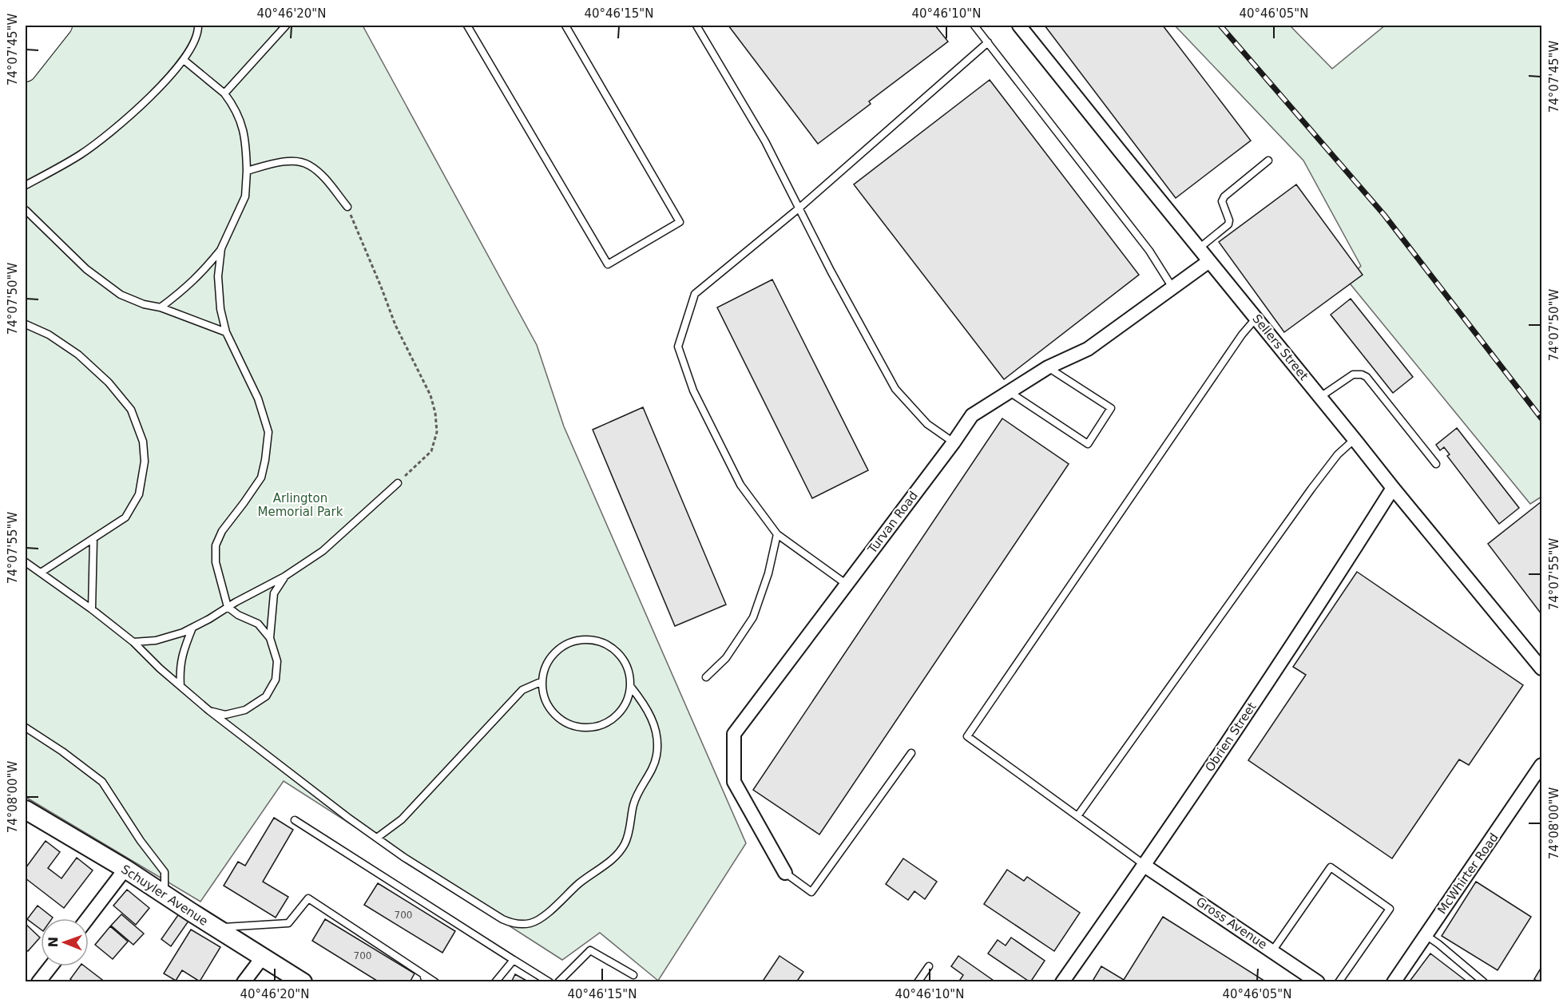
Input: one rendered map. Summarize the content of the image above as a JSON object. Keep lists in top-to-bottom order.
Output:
{
  "streets": {
    "main road": ["Schuyler Avenue"],
    "street": [
      "Sellers Street",
      "Turvan Road",
      "Obrien Street",
      "McWhirter Road",
      "Gross Avenue"
    ]
  },
  "crossings": [
    ["Sellers Street", "Turvan Road"],
    ["Sellers Street", "Obrien Street"],
    ["Obrien Street", "Gross Avenue"]
  ],
  "parks": ["Arlington Memorial Park"],
  "house_numbers": ["700", "700"],
  "north": "left",
  "coordinates": [
    "40°46'20\"N",
    "40°46'15\"N",
    "40°46'10\"N",
    "40°46'05\"N",
    "74°07'45\"W",
    "74°07'50\"W",
    "74°07'55\"W",
    "74°08'00\"W"
  ]
}
